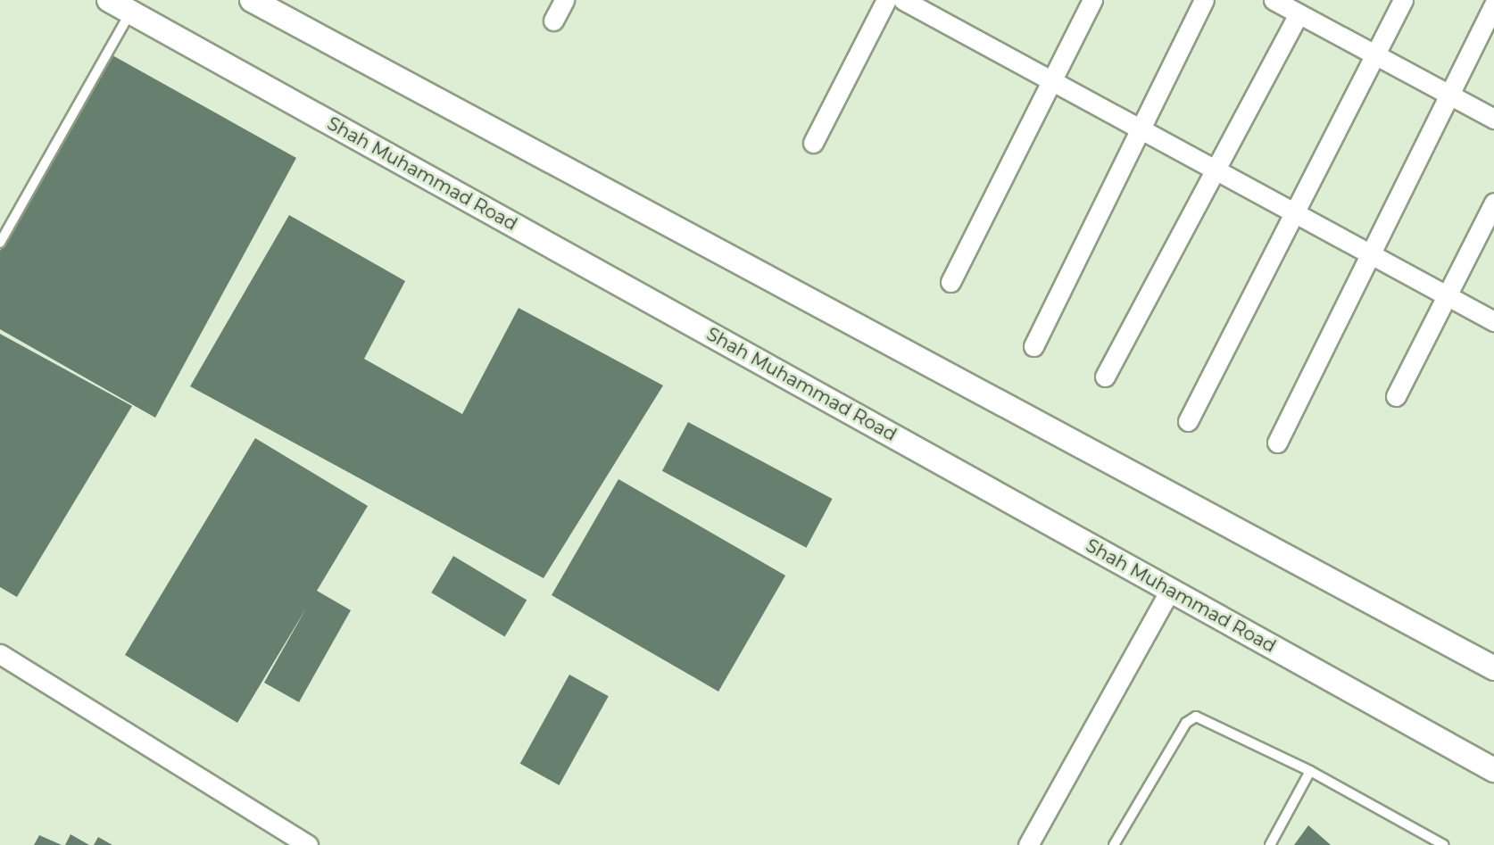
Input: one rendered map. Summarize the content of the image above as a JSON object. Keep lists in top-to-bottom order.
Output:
{
  "streets": {
    "street": ["Shah Muhammad Road"]
  }
}
